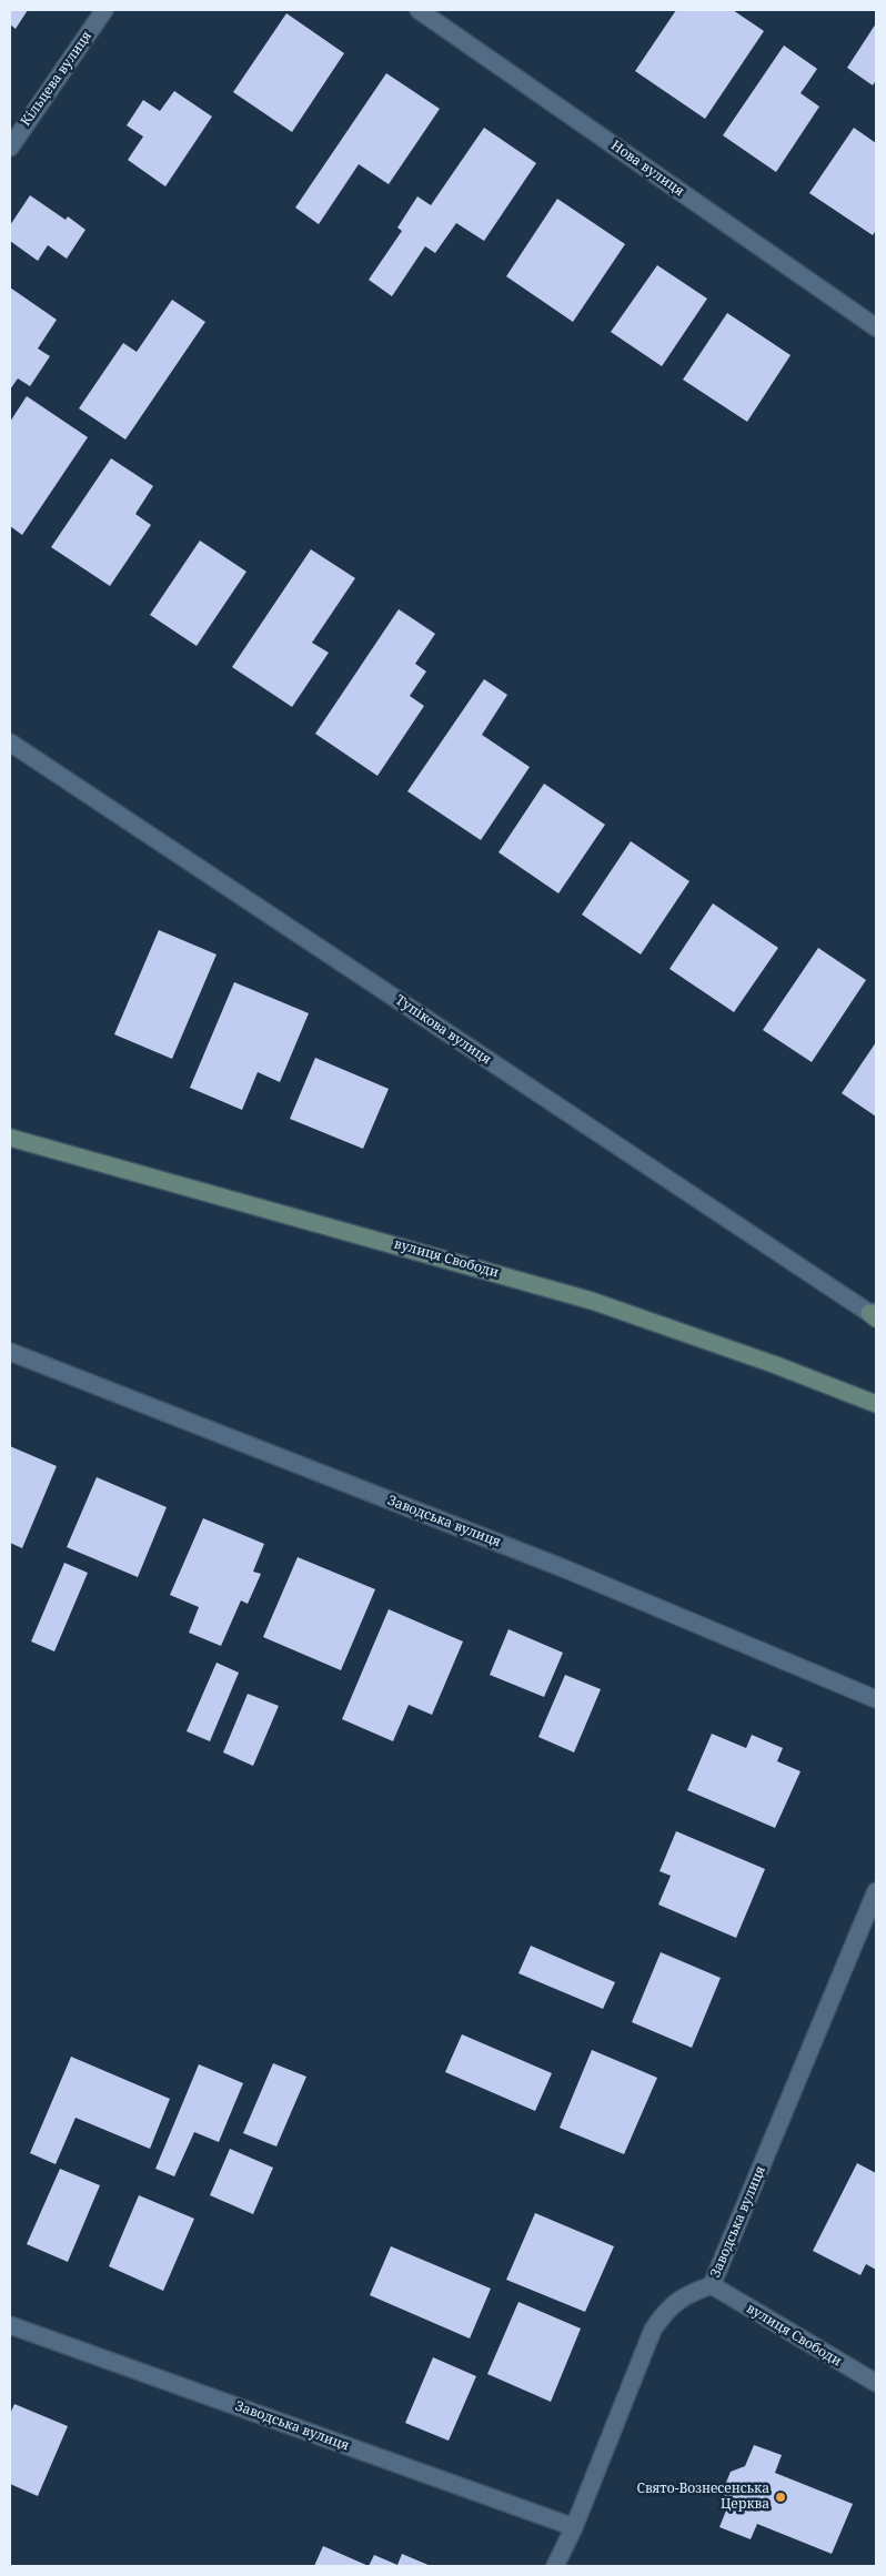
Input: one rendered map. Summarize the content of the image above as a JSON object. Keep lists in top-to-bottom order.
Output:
{
  "streets": {
    "main road": ["вулиця Свободи"],
    "street": [
      "Кільцева вулиця",
      "Нова вулиця",
      "Тупікова вулиця",
      "Заводська вулиця"
    ]
  },
  "crossings": [
    ["вулиця Свободи", "Заводська вулиця"]
  ],
  "places": ["Свято-Вознесенська Церква"]
}
